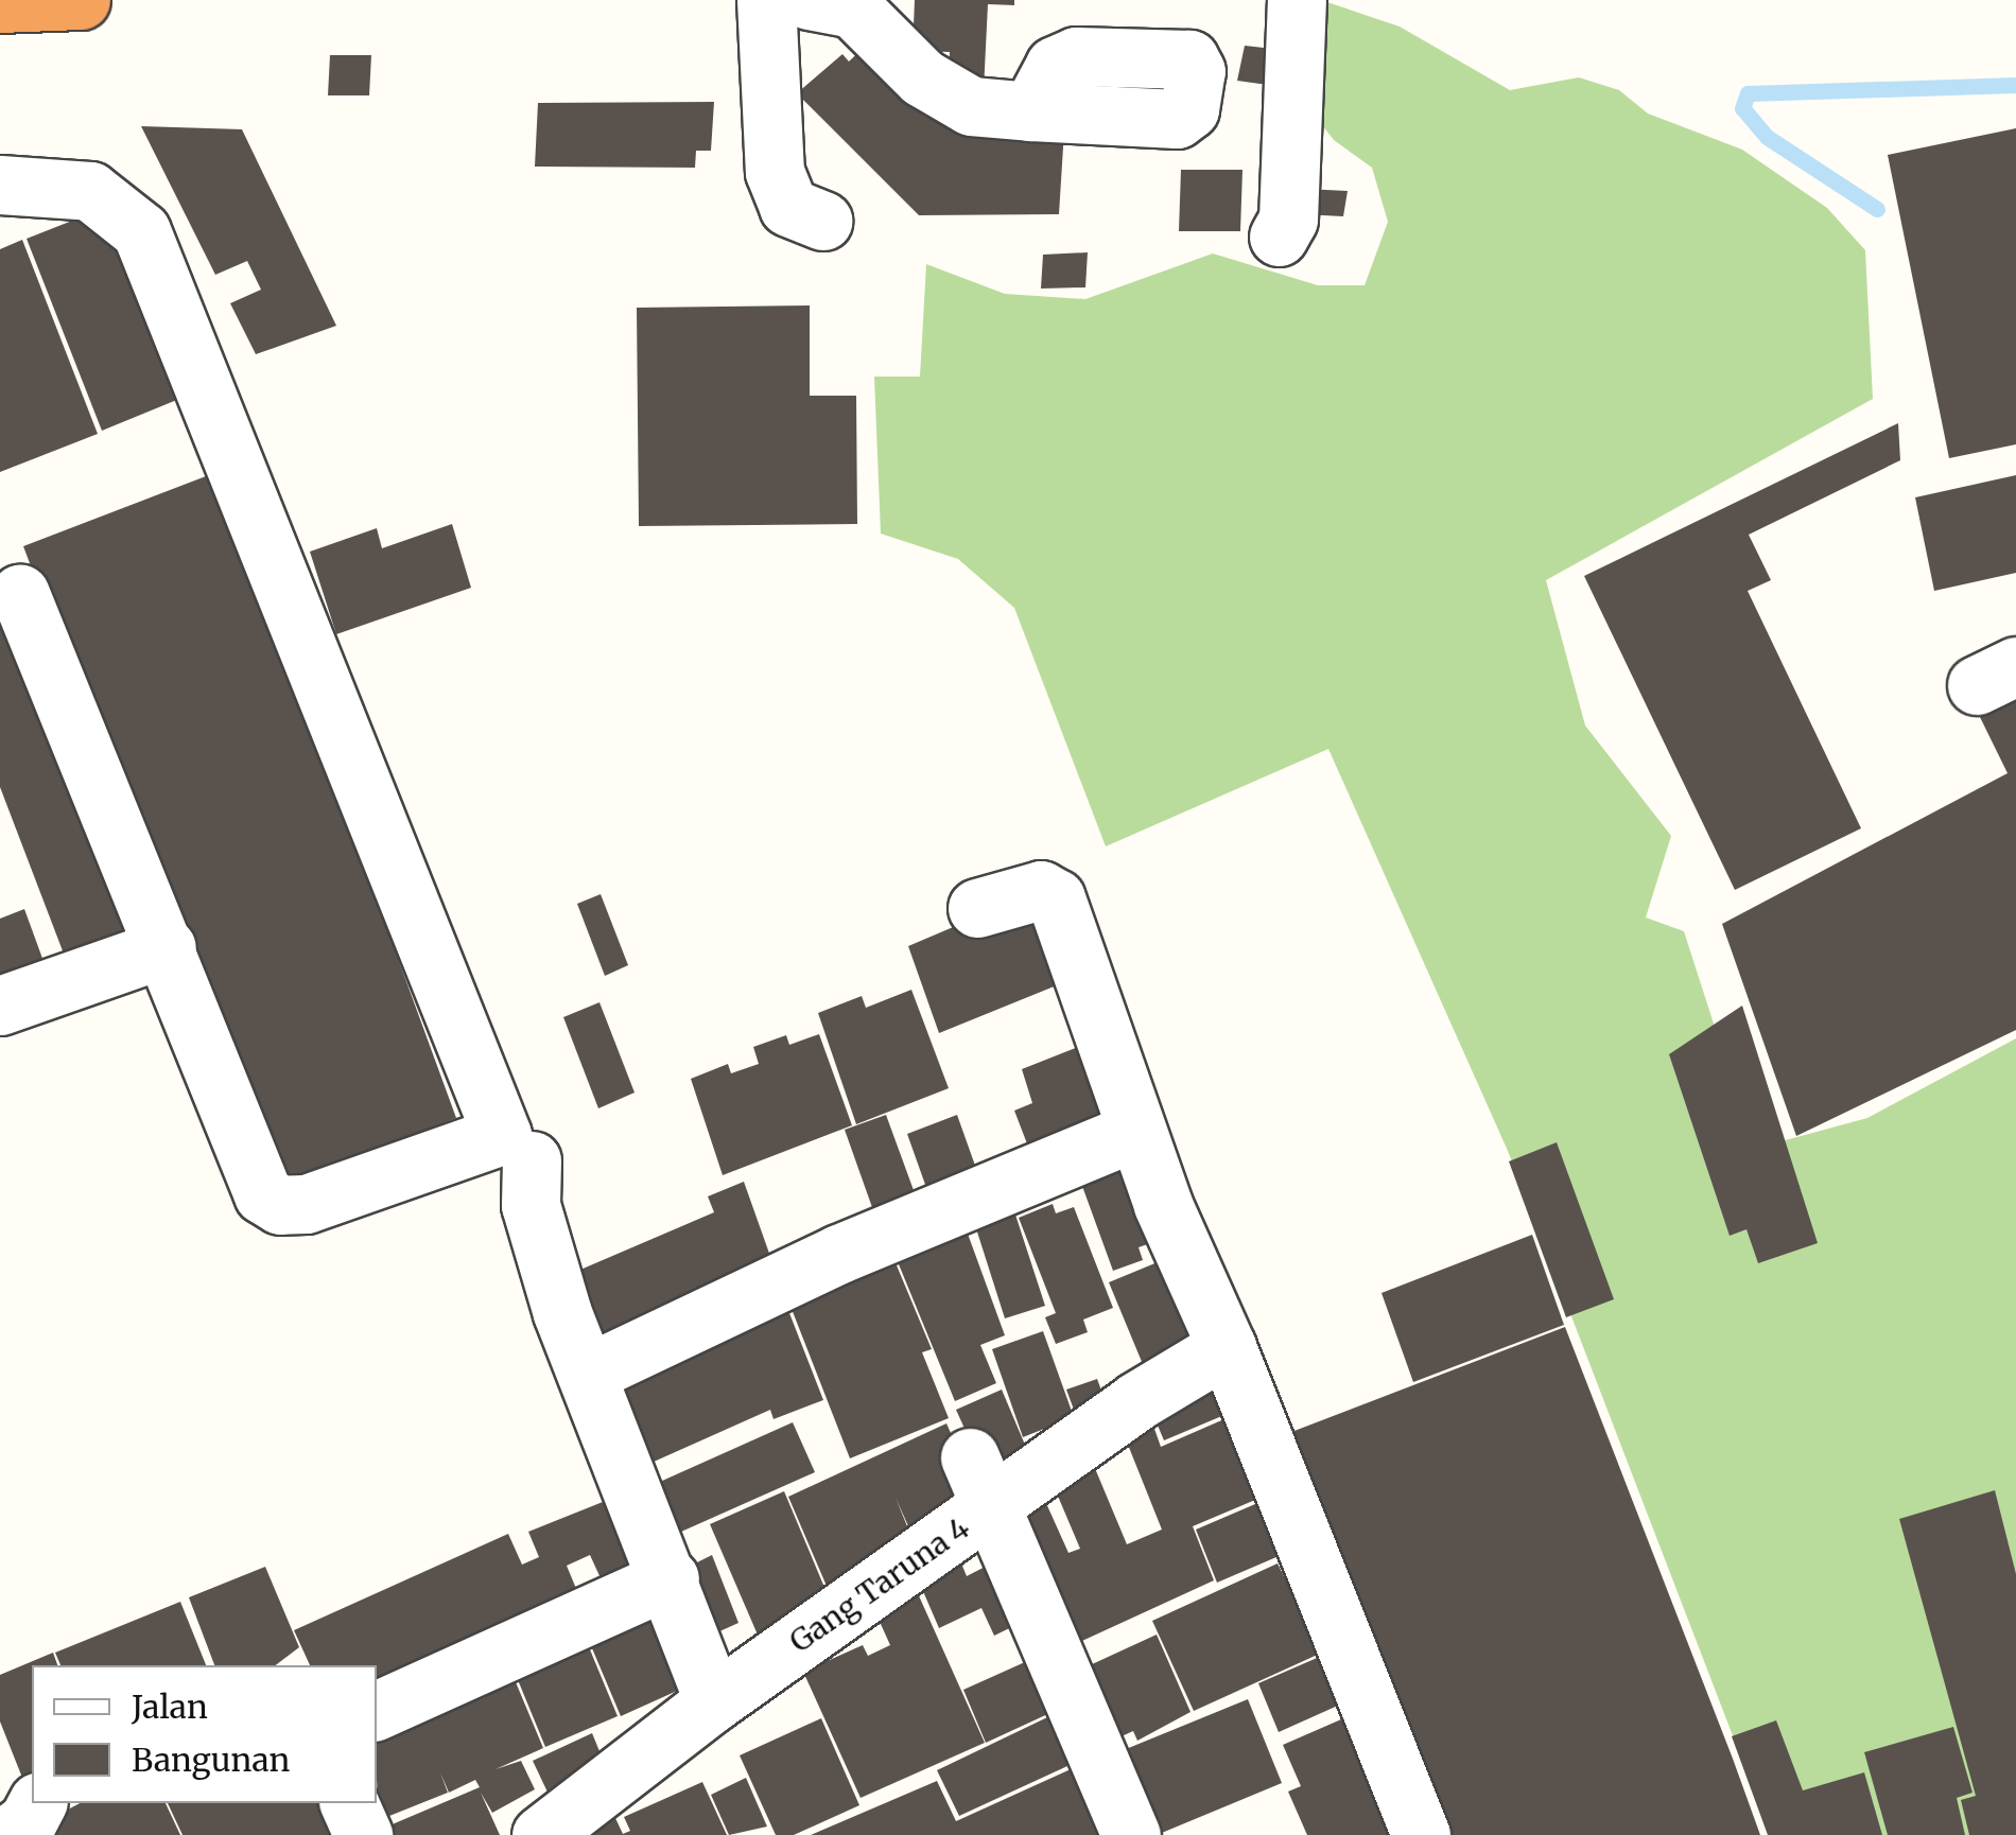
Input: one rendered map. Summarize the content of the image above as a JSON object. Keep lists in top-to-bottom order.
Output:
{
  "streets": {
    "street": ["Gang Taruna 4"]
  },
  "legend": ["Jalan", "Bangunan"]
}
